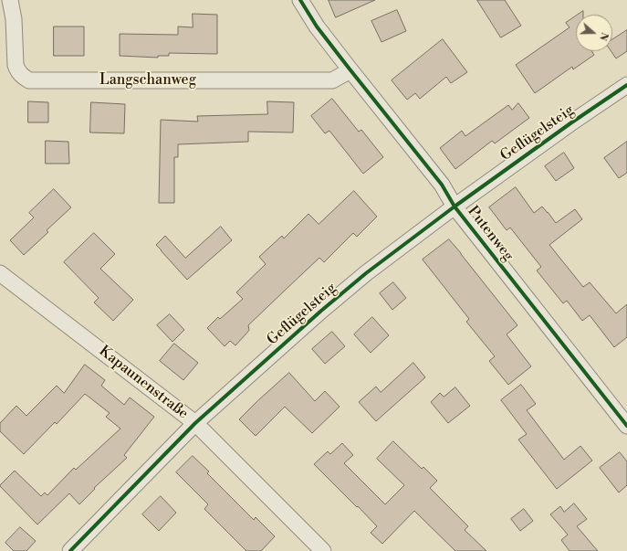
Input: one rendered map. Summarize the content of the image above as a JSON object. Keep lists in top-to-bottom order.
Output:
{
  "streets": {
    "street": [
      "Langschanweg",
      "Geflügelsteig",
      "Putenweg",
      "Kapaunenstraße"
    ]
  },
  "crossings": [
    ["Langschanweg", "Putenweg"],
    ["Geflügelsteig", "Putenweg"],
    ["Geflügelsteig", "Kapaunenstraße"]
  ],
  "north": "right"
}
